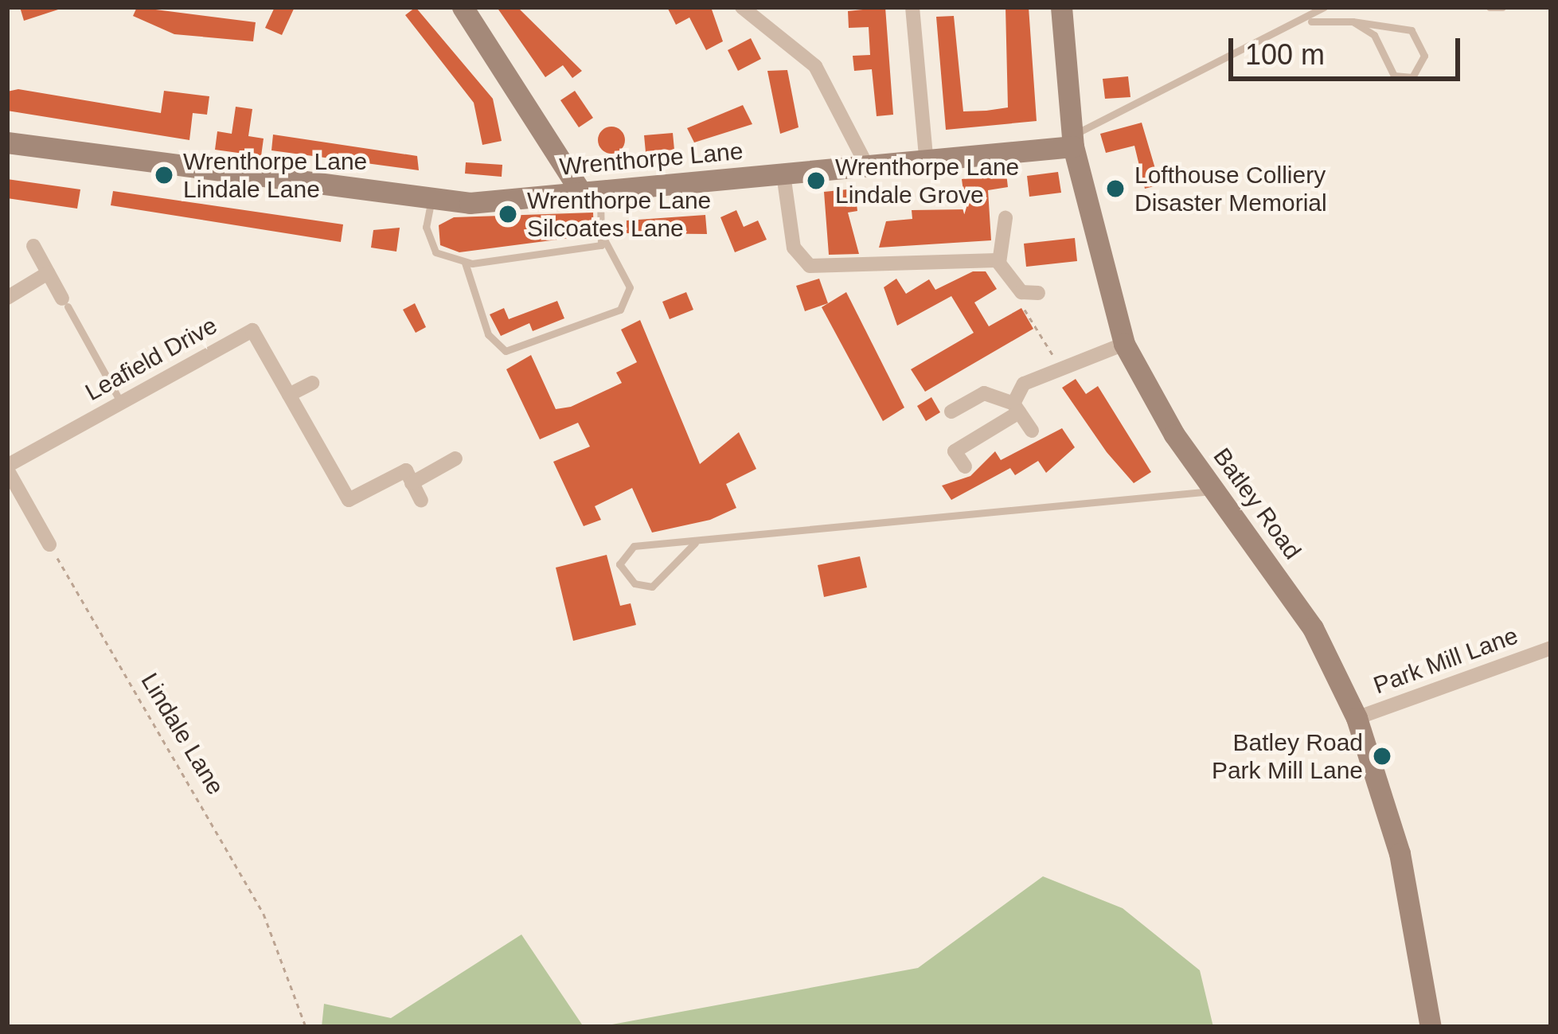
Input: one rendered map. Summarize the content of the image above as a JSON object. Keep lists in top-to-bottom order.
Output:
{
  "streets": {
    "street": [
      "Wrenthorpe Lane",
      "Leafield Drive",
      "Batley Road",
      "Park Mill Lane"
    ],
    "path": ["Lindale Lane"]
  },
  "crossings": [
    ["Wrenthorpe Lane", "Batley Road"],
    ["Batley Road", "Park Mill Lane"]
  ],
  "places": [
    "Wrenthorpe Lane Lindale Lane",
    "Wrenthorpe Lane Lindale Grove",
    "Lofthouse Colliery Disaster Memorial",
    "Wrenthorpe Lane Silcoates Lane",
    "Batley Road Park Mill Lane"
  ],
  "scale_bar": "100 m"
}
